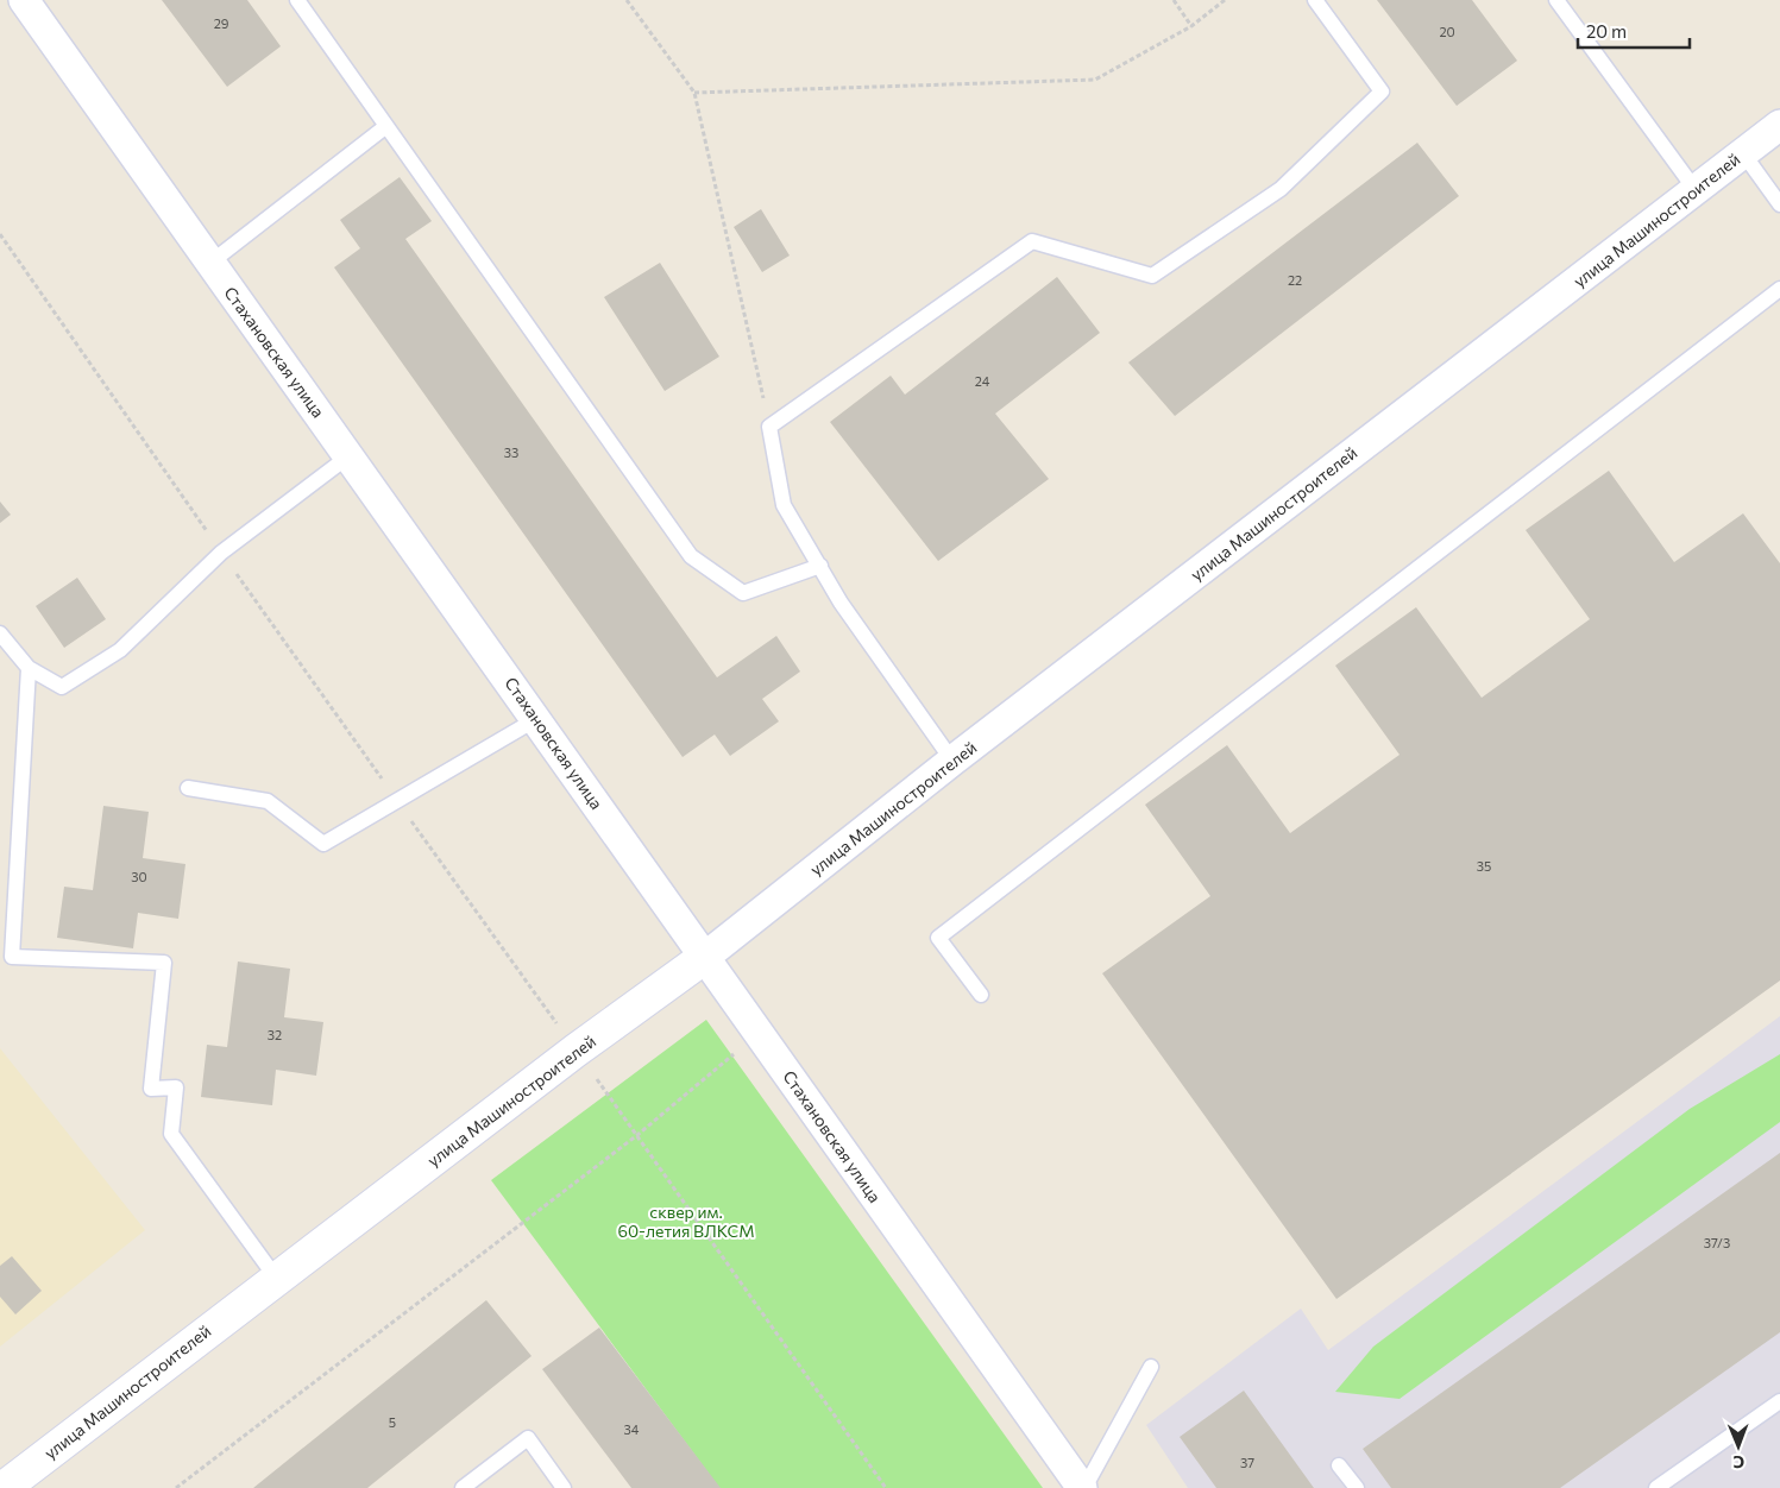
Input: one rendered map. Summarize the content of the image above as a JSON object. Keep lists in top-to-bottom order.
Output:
{
  "streets": {
    "street": ["улица Машиностроителей", "Стахановская улица"]
  },
  "crossings": [
    ["улица Машиностроителей", "Стахановская улица"]
  ],
  "parks": ["сквер им. 60-летия ВЛКСМ"],
  "house_numbers": [
    "29",
    "20",
    "22",
    "24",
    "33",
    "35",
    "30",
    "32",
    "37/3",
    "5",
    "34",
    "37"
  ],
  "scale_bar": "20 m",
  "north": "bottom"
}
